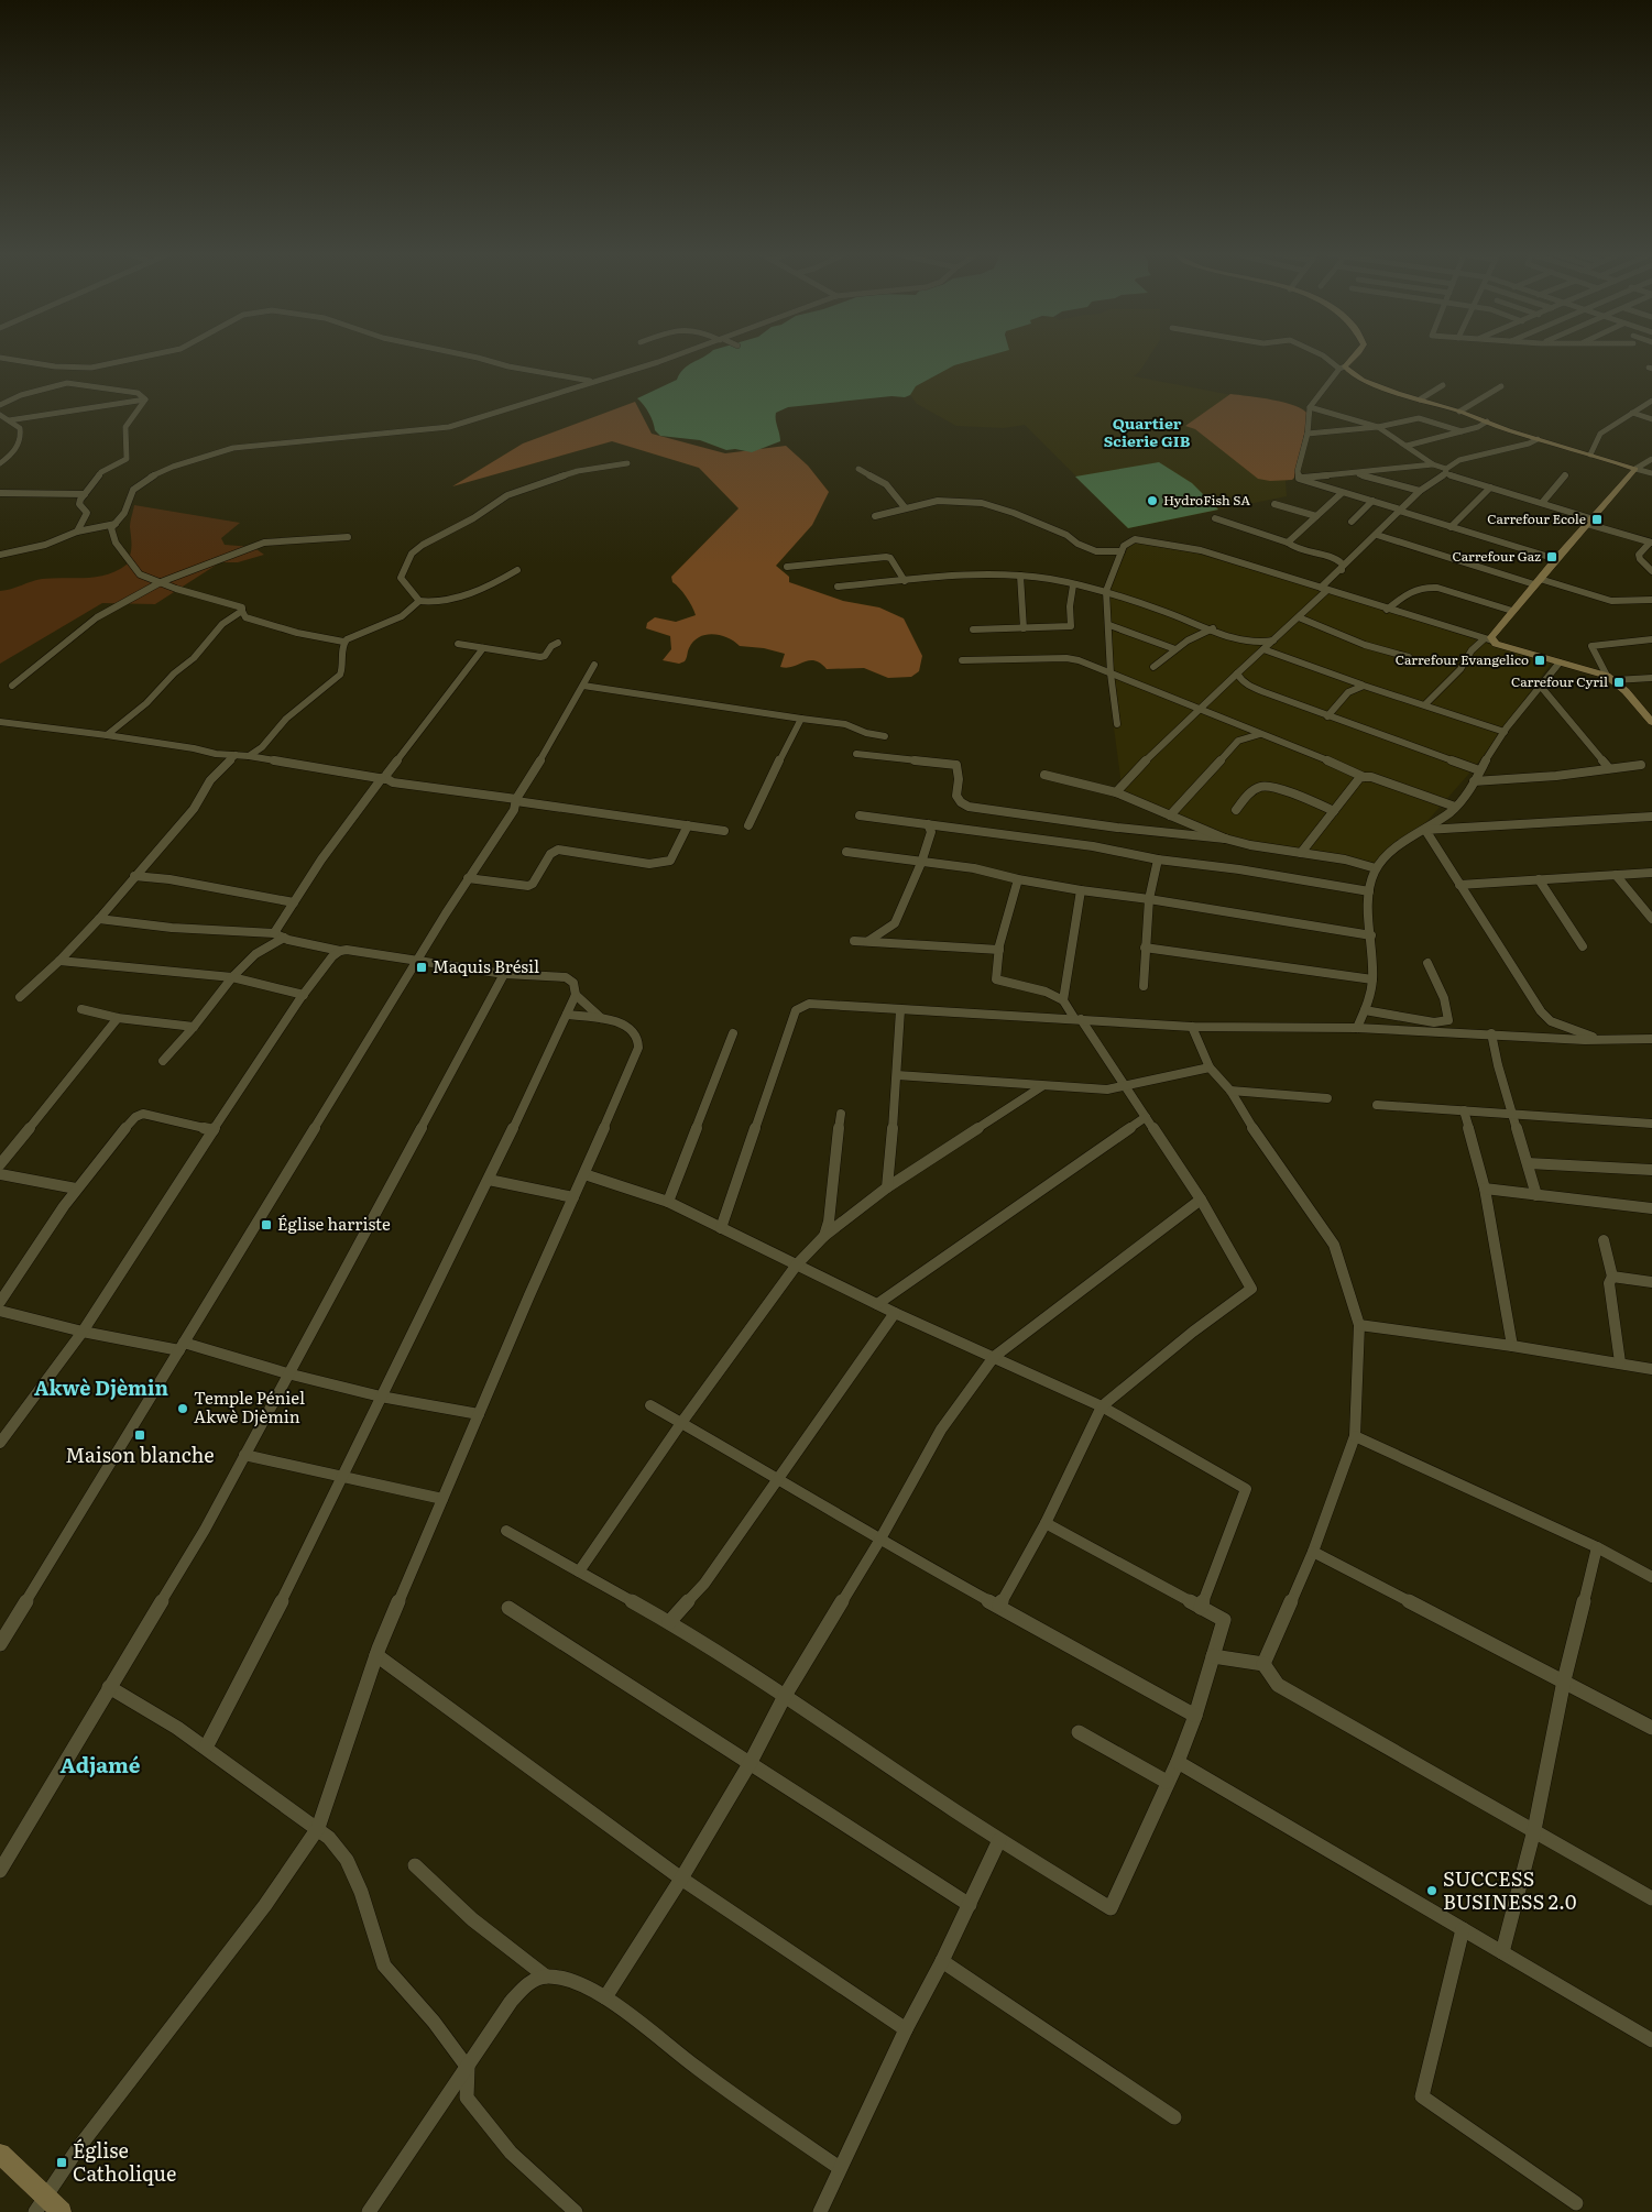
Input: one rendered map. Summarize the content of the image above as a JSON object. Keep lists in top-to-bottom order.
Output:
{
  "districts": ["Quartier Scierie GIB", "Akwè Djèmin", "Adjamé"],
  "places": {
    "other": ["HydroFish SA", "Temple Péniel Akwè Djèmin", "SUCCESS BUSINESS 2.0"],
    "transit": [
      "Carrefour Ecole",
      "Carrefour Gaz",
      "Carrefour Evangelico",
      "Carrefour Cyril",
      "Maquis Brésil",
      "Église harriste",
      "Maison blanche",
      "Église Catholique"
    ]
  }
}
